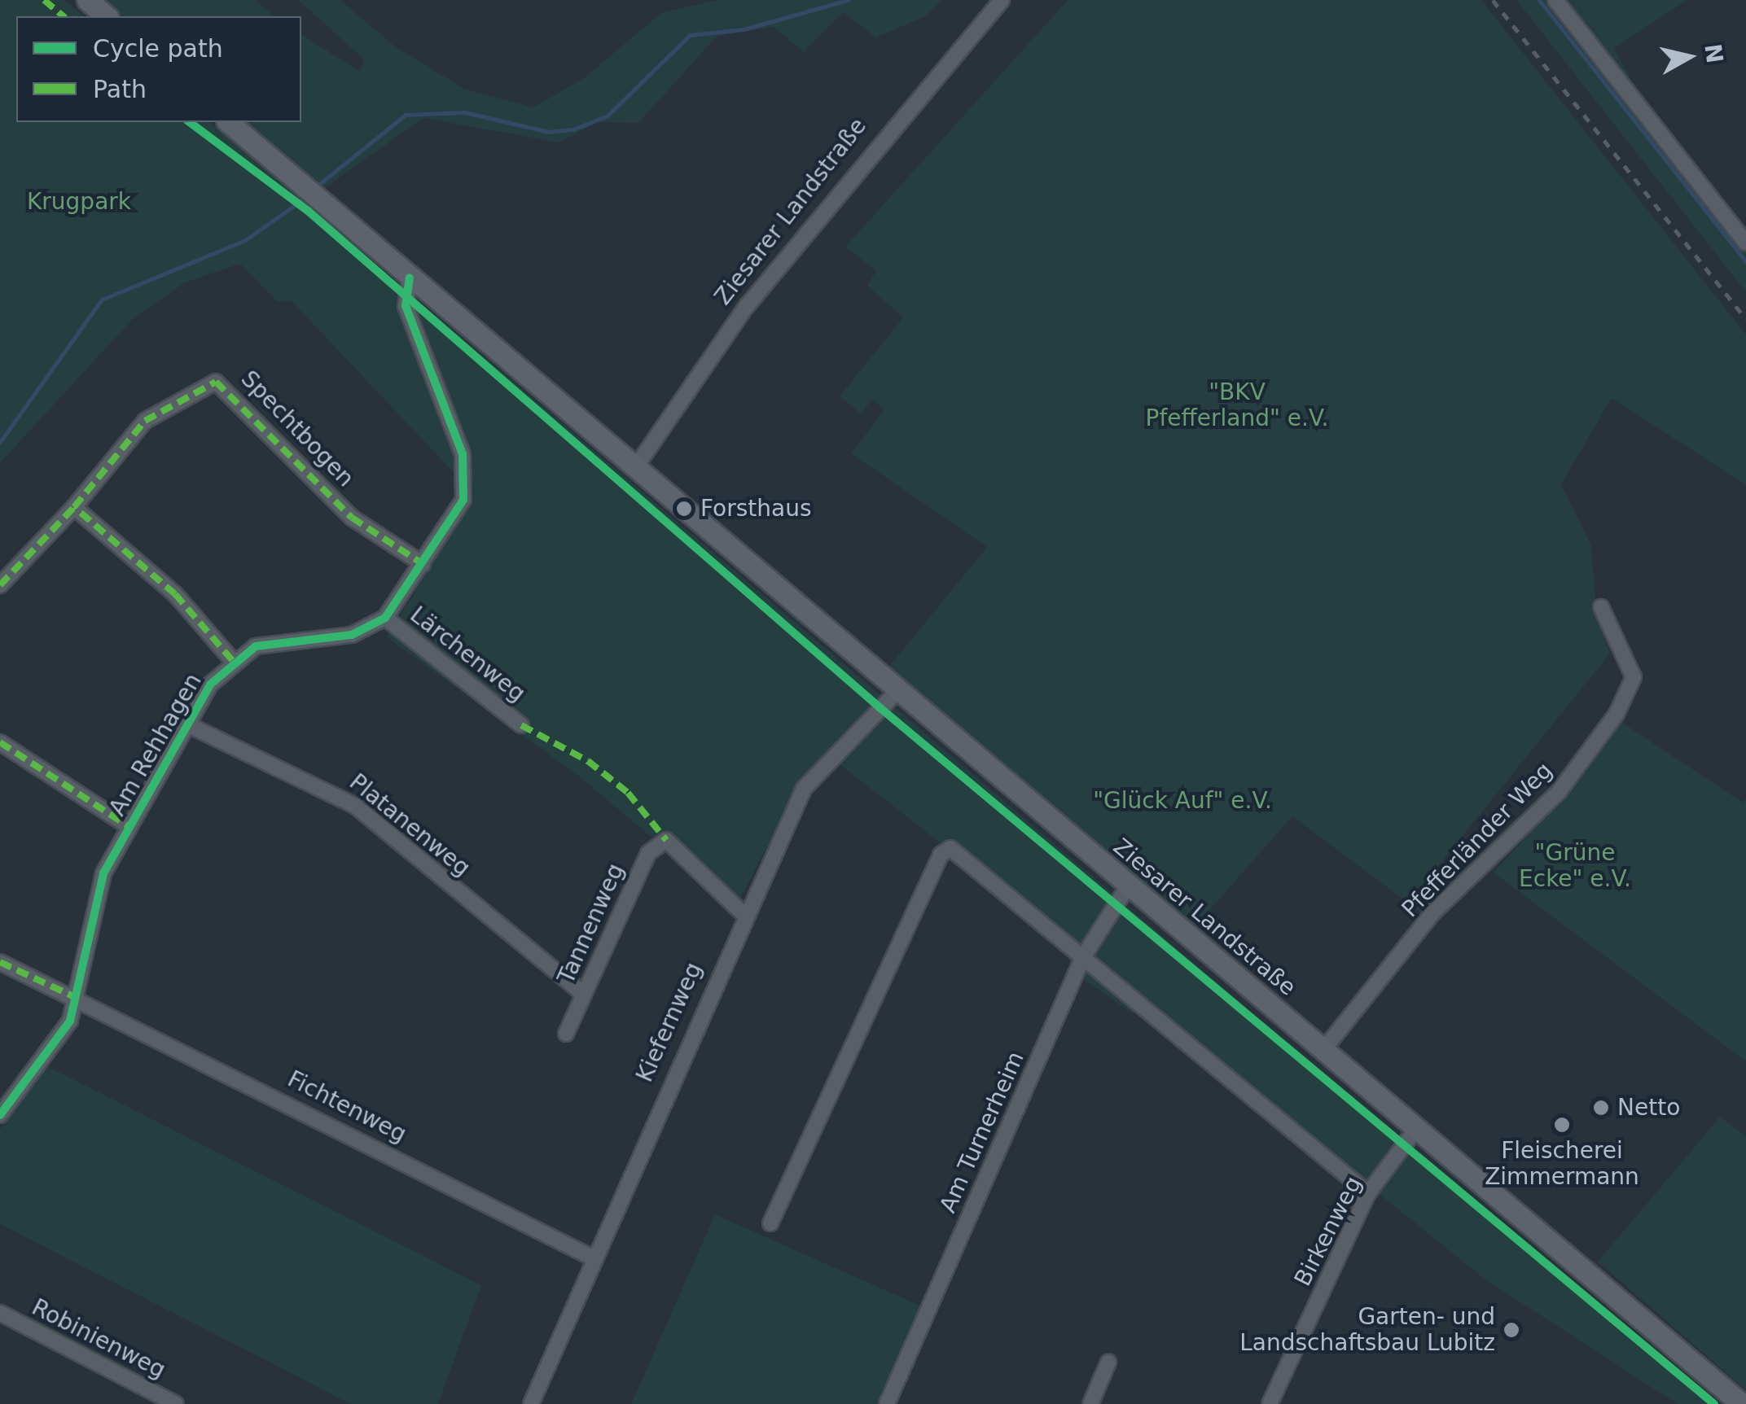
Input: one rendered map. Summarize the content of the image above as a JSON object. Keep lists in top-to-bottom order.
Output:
{
  "streets": {
    "main road": ["Ziesarer Landstraße"],
    "street": [
      "Spechtbogen",
      "Lärchenweg",
      "Am Rehhagen",
      "Platanenweg",
      "Pfefferländer Weg",
      "Tannenweg",
      "Kiefernweg",
      "Fichtenweg",
      "Am Turnerheim",
      "Birkenweg",
      "Robinienweg"
    ]
  },
  "crossings": [
    ["Ziesarer Landstraße", "Am Rehhagen"],
    ["Ziesarer Landstraße", "Pfefferländer Weg"],
    ["Ziesarer Landstraße", "Kiefernweg"],
    ["Ziesarer Landstraße", "Am Turnerheim"],
    ["Ziesarer Landstraße", "Birkenweg"],
    ["Spechtbogen", "Am Rehhagen"],
    ["Lärchenweg", "Am Rehhagen"],
    ["Am Rehhagen", "Platanenweg"],
    ["Am Rehhagen", "Fichtenweg"],
    ["Platanenweg", "Tannenweg"],
    ["Tannenweg", "Kiefernweg"],
    ["Kiefernweg", "Fichtenweg"]
  ],
  "parks": [
    "Krugpark",
    "\"BKV Pfefferland\" e.V.",
    "\"Glück Auf\" e.V.",
    "\"Grüne Ecke\" e.V."
  ],
  "places": [
    "Forsthaus",
    "Netto",
    "Fleischerei Zimmermann",
    "Garten- und Landschaftsbau Lubitz"
  ],
  "legend": ["Cycle path", "Path"],
  "north": "right"
}
